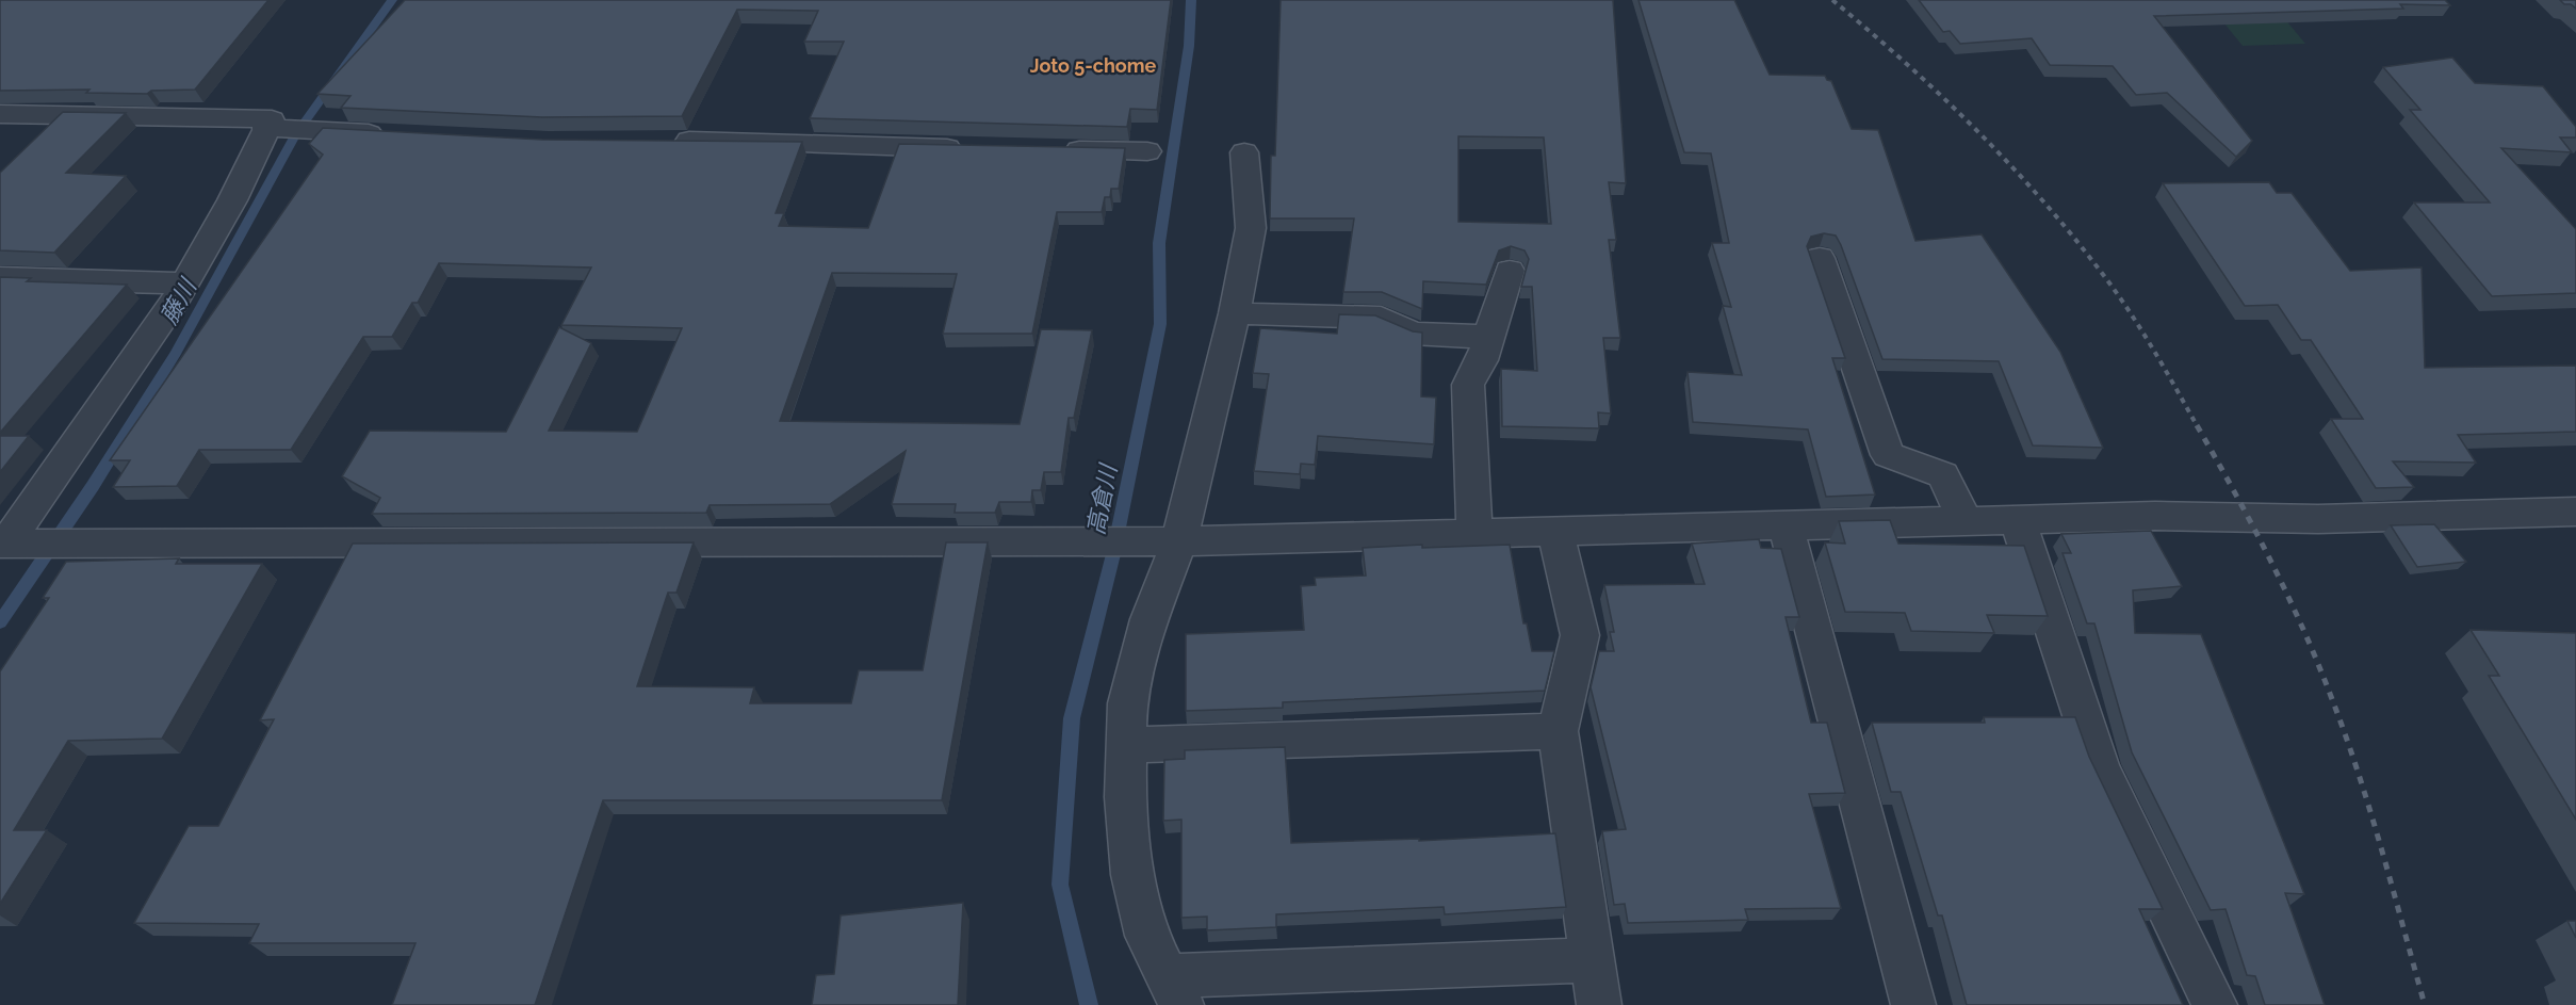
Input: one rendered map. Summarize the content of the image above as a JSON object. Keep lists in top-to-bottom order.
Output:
{
  "districts": ["Joto 5-chome"],
  "water": ["藤川", "高倉川"]
}
